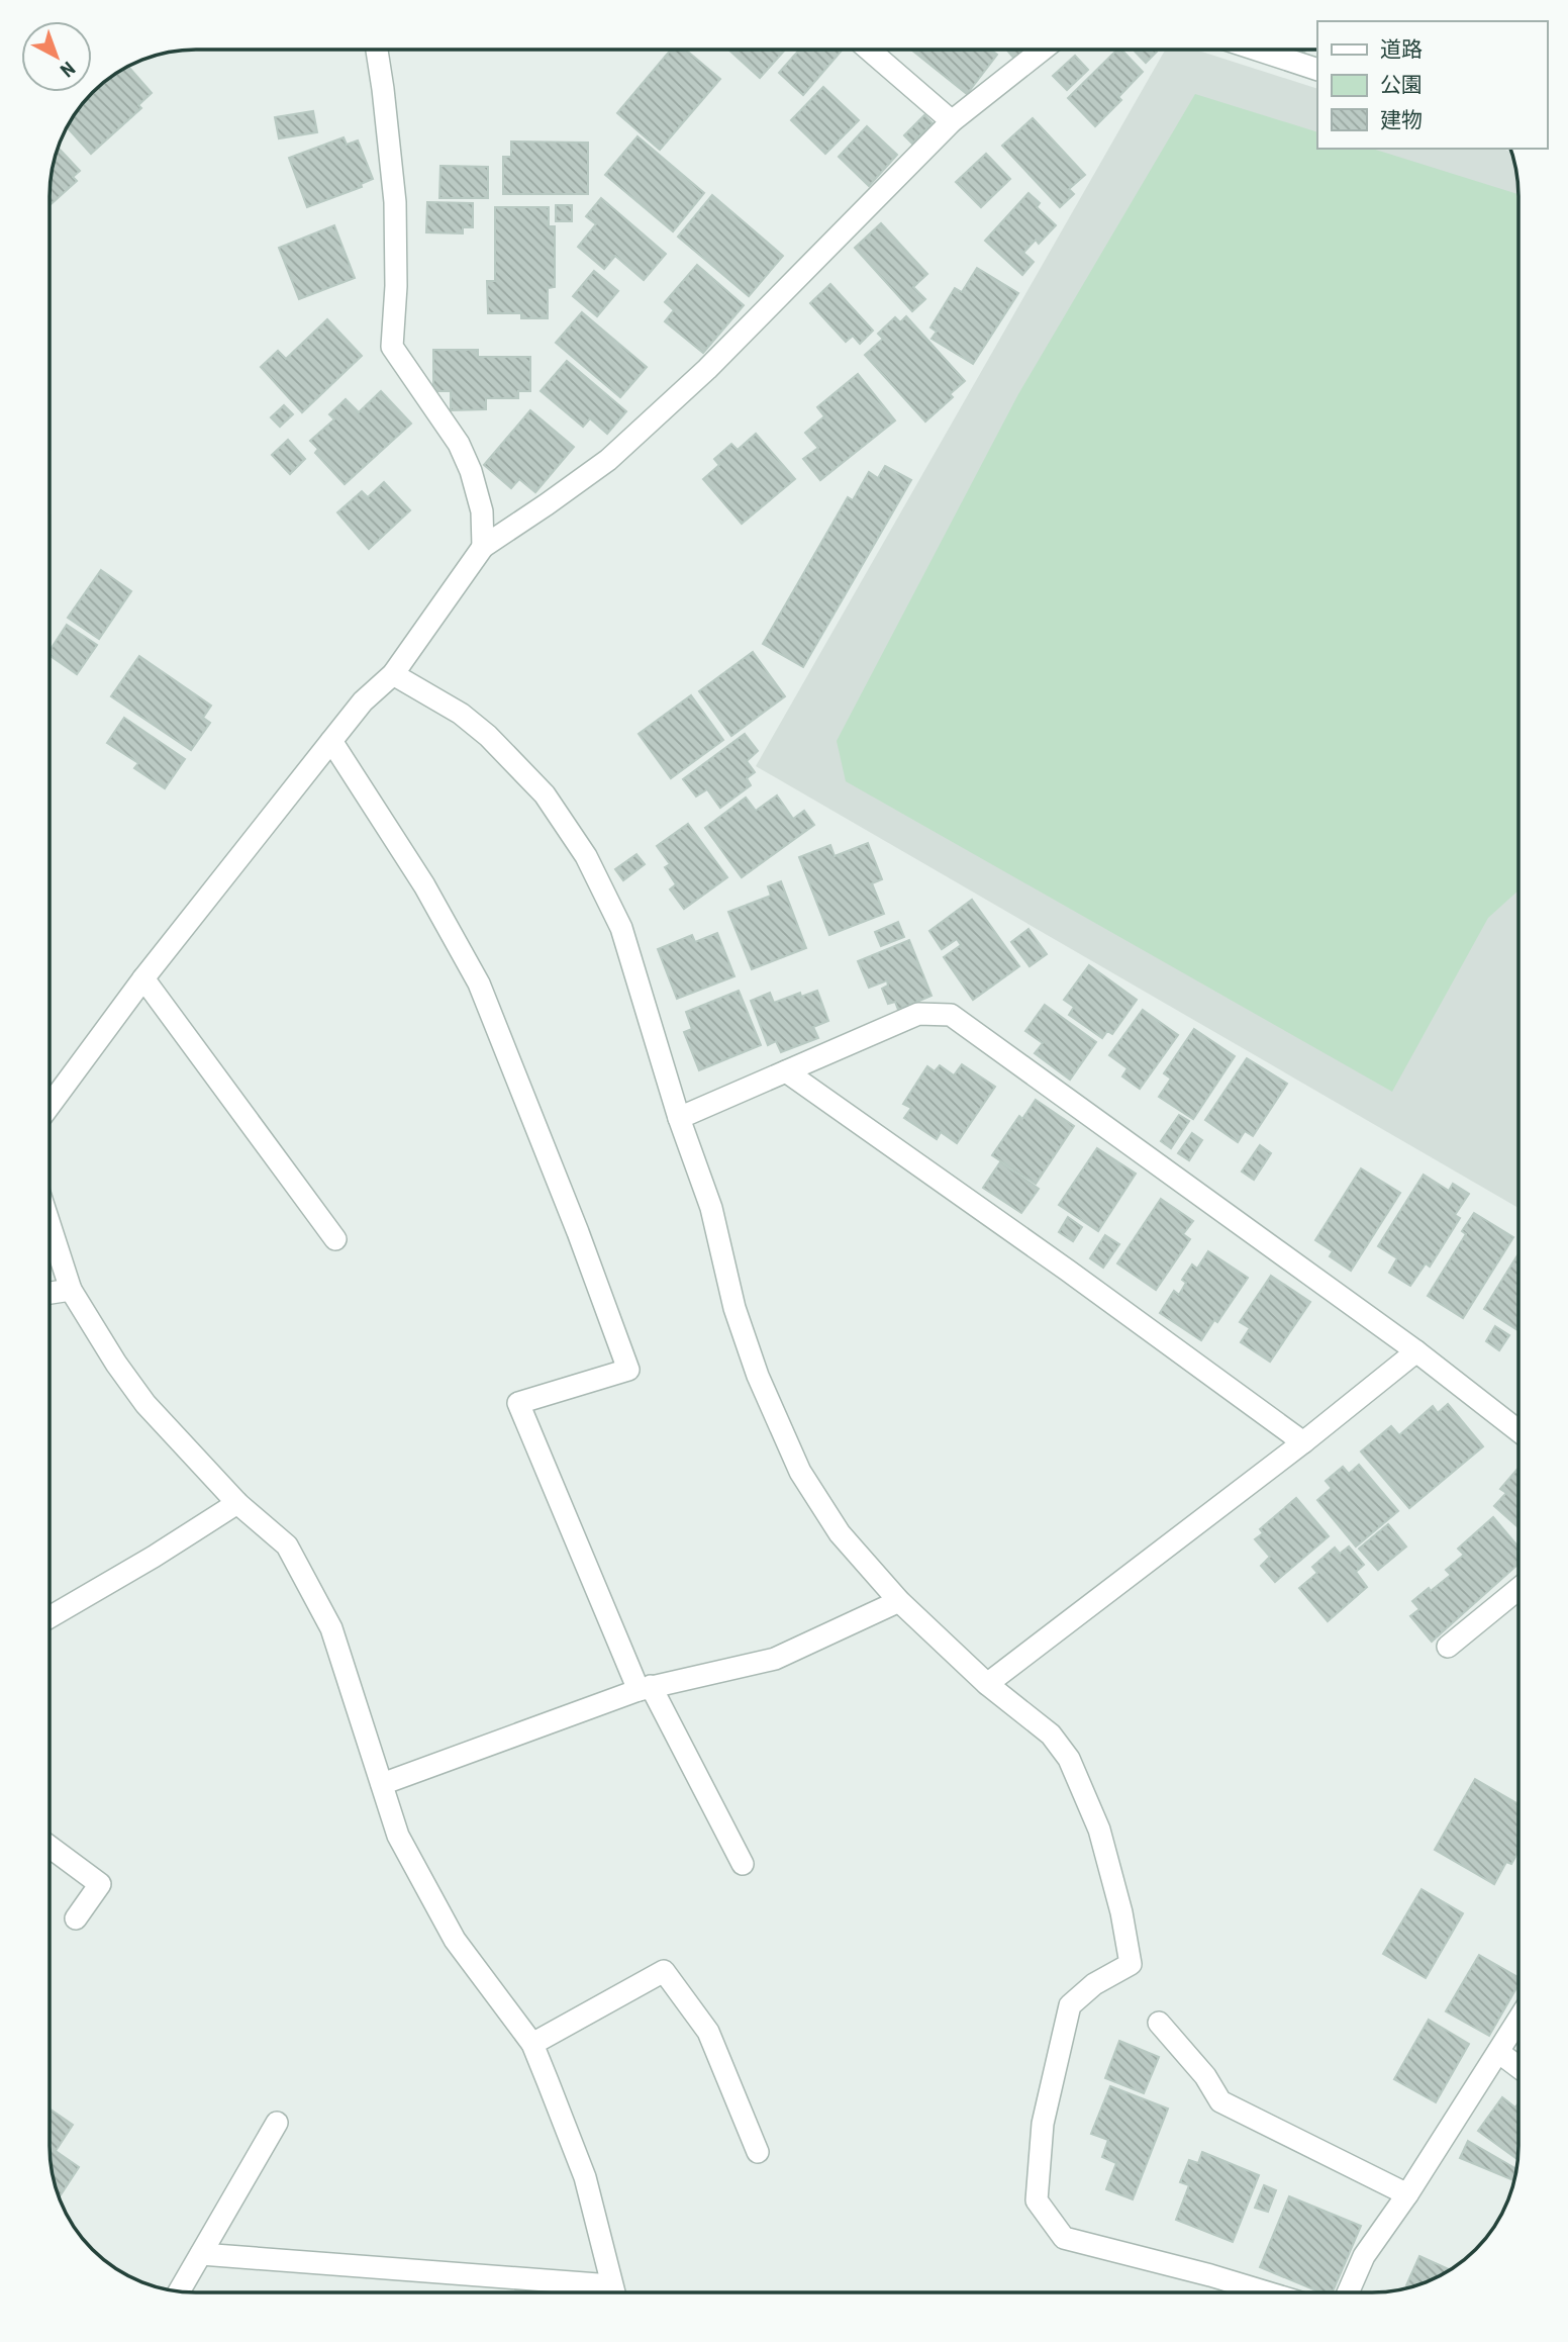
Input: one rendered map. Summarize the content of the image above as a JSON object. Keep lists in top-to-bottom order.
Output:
{
  "legend": ["道路", "公園", "建物"],
  "north": "bottom right"
}
